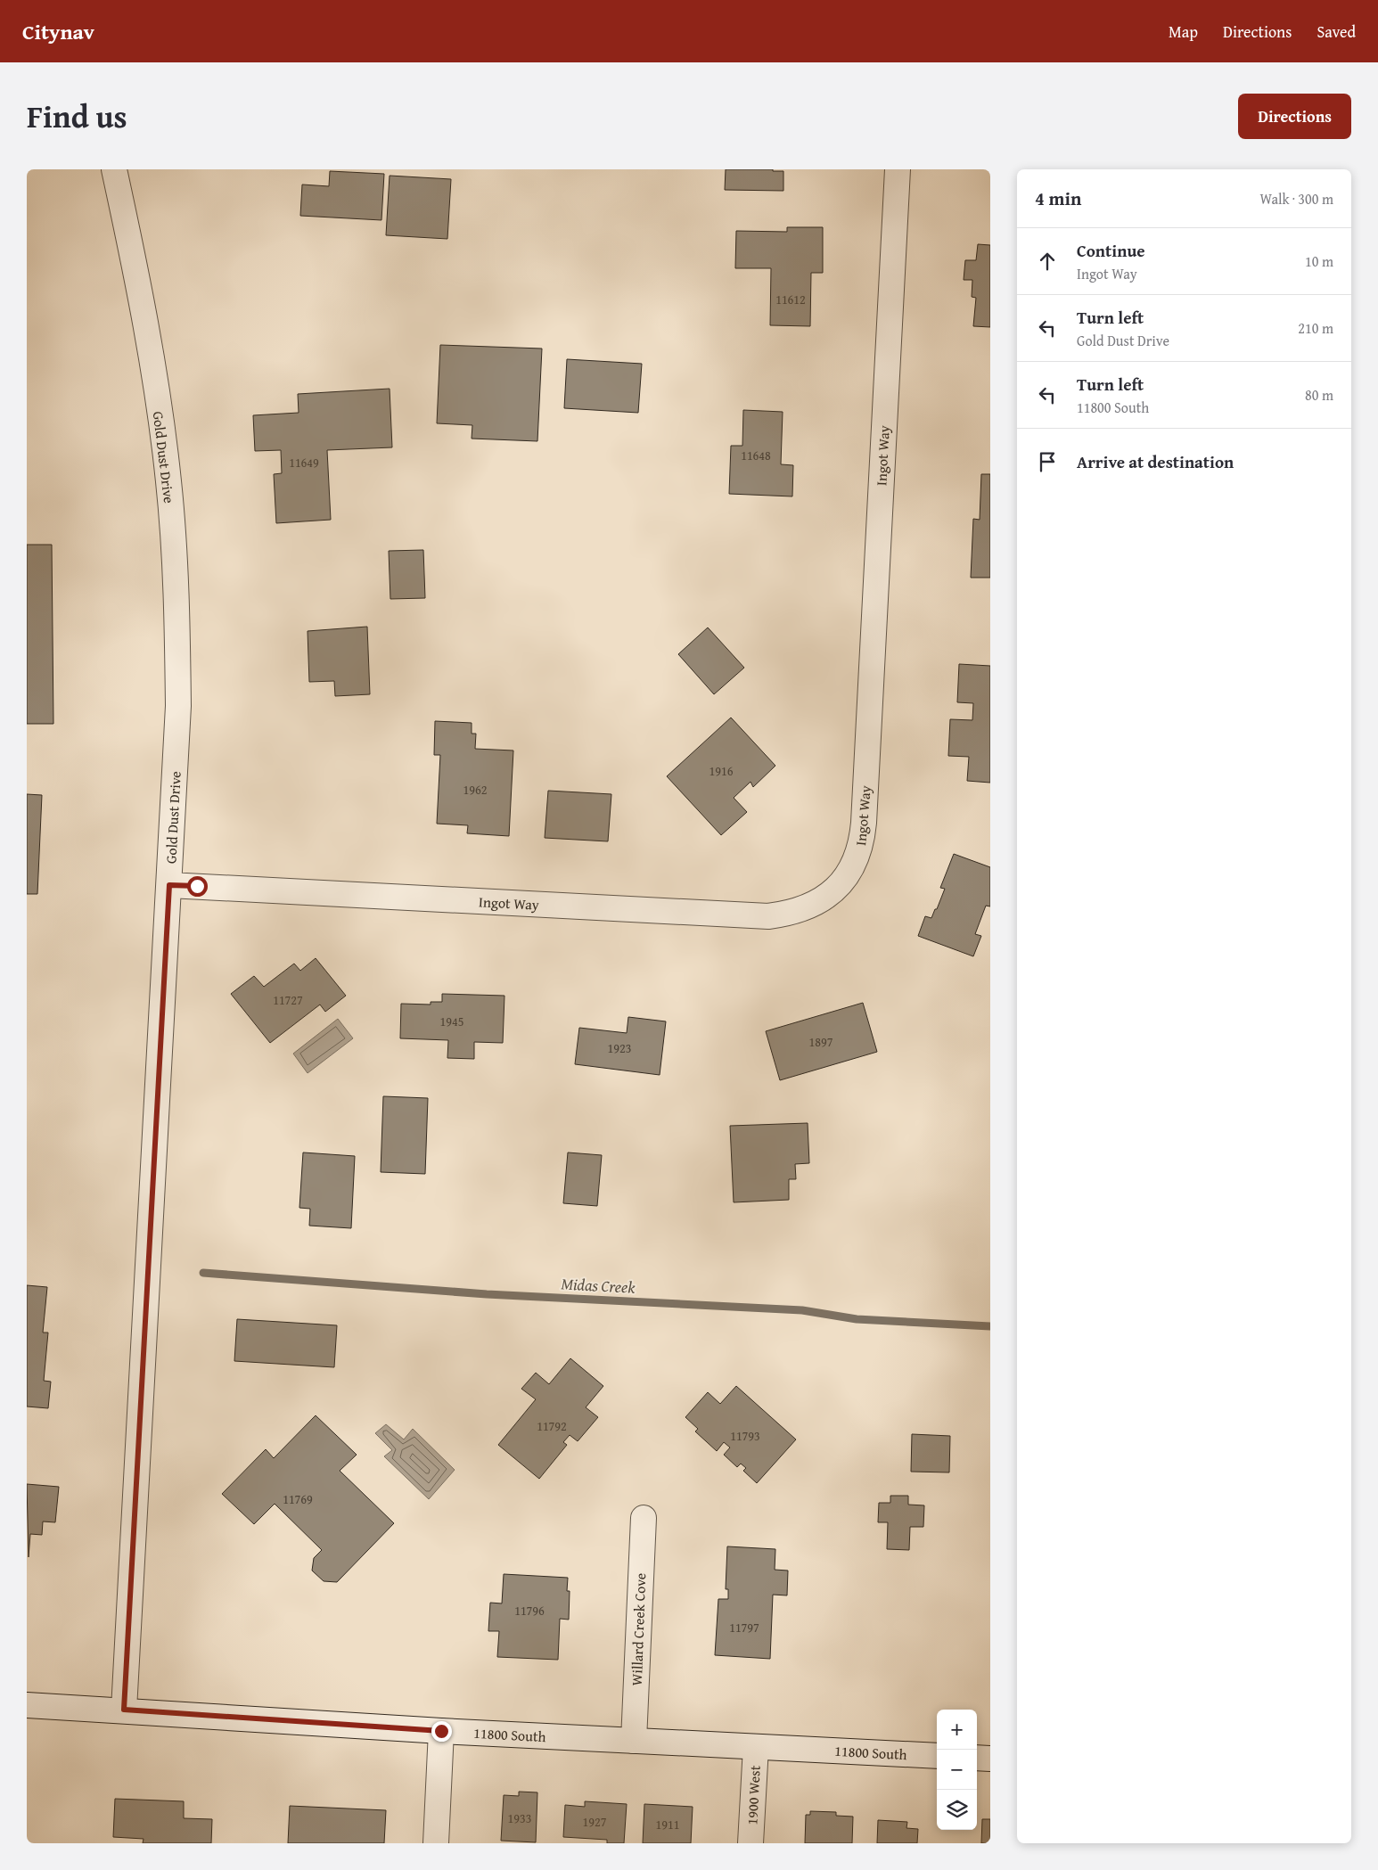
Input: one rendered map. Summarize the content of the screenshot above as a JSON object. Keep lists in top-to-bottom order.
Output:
{
  "streets": {
    "street": [
      "Ingot Way",
      "Gold Dust Drive",
      "Willard Creek Cove",
      "11800 South",
      "1900 West"
    ]
  },
  "crossings": [
    ["Ingot Way", "Gold Dust Drive"],
    ["Gold Dust Drive", "11800 South"],
    ["Willard Creek Cove", "11800 South"],
    ["11800 South", "1900 West"]
  ],
  "water": ["Midas Creek"],
  "house_numbers": [
    "11612",
    "11648",
    "11649",
    "1916",
    "1962",
    "11727",
    "1945",
    "1897",
    "1923",
    "11792",
    "11793",
    "11769",
    "11796",
    "11797",
    "1933",
    "1927",
    "1911"
  ],
  "page": {
    "header": "Citynav",
    "nav": ["Map", "Directions", "Saved"],
    "title": "Find us",
    "buttons": "Directions",
    "heading": ["4 min", "Walk · 300 m"],
    "list": [
      ["Continue", "Ingot Way", "10 m"],
      ["Turn left", "Gold Dust Drive", "210 m"],
      ["Turn left", "11800 South", "80 m"],
      "Arrive at destination"
    ],
    "map_buttons": ["+", "−"]
  }
}
